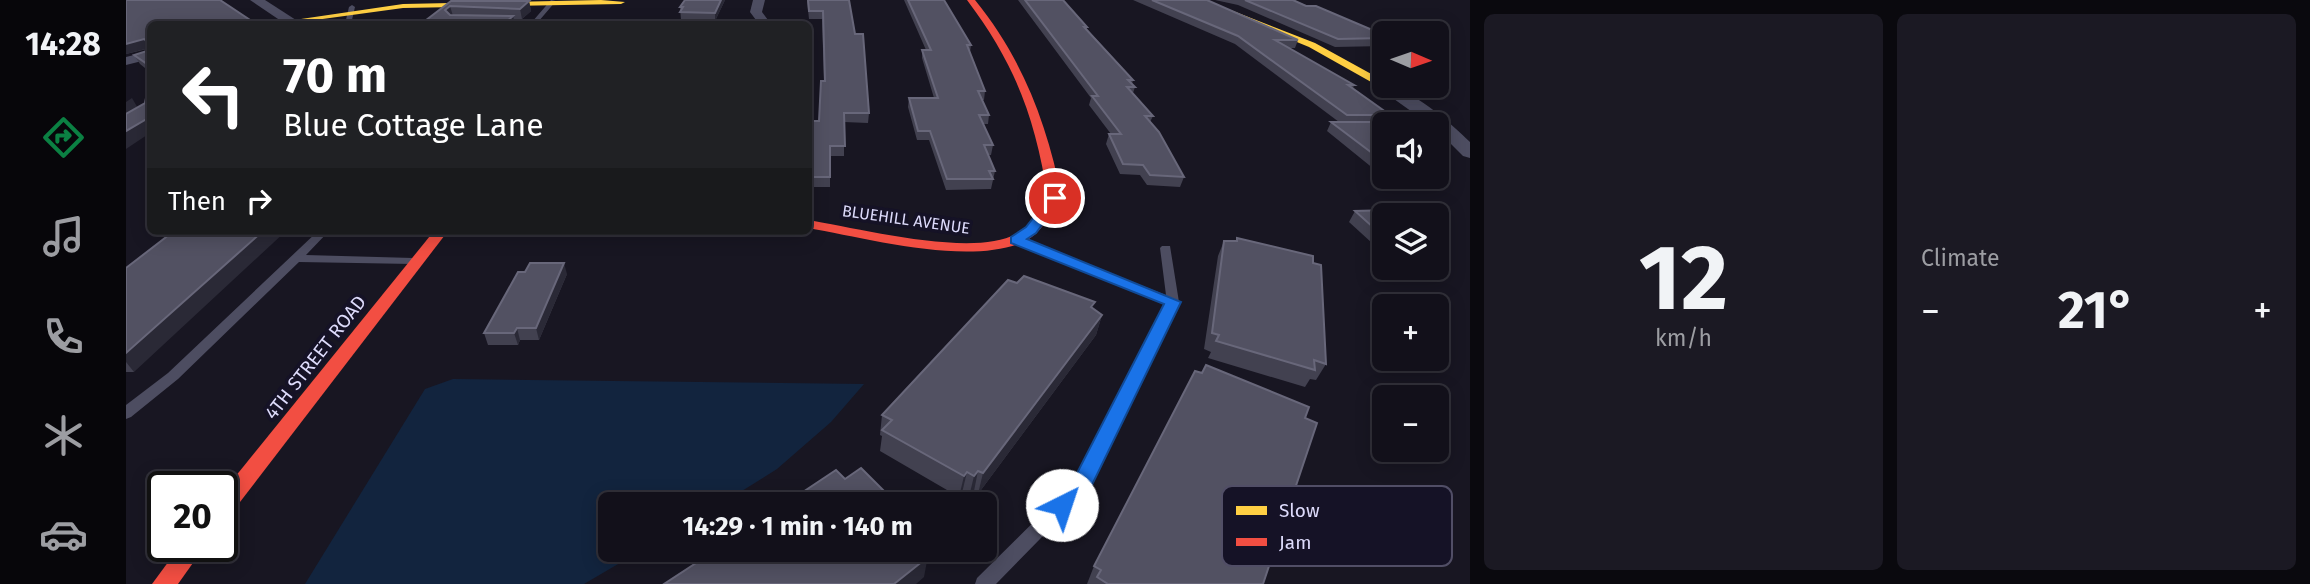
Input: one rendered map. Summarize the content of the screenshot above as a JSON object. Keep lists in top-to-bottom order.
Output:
{
  "streets": {
    "street": ["BLUEHILL AVENUE", "4TH STREET ROAD"]
  },
  "legend": ["Slow", "Jam"],
  "north": "right",
  "page": {
    "tabs": "14:28",
    "tile": [
      ["12", "km/h"],
      "Climate"
    ],
    "map_buttons": ["+", "−"],
    "turn": ["70 m", "Blue Cottage Lane"],
    "then": "Then",
    "heat": ["−", "21°", "+"],
    "limit": "20",
    "trip": "14:29 · 1 min · 140 m"
  }
}
